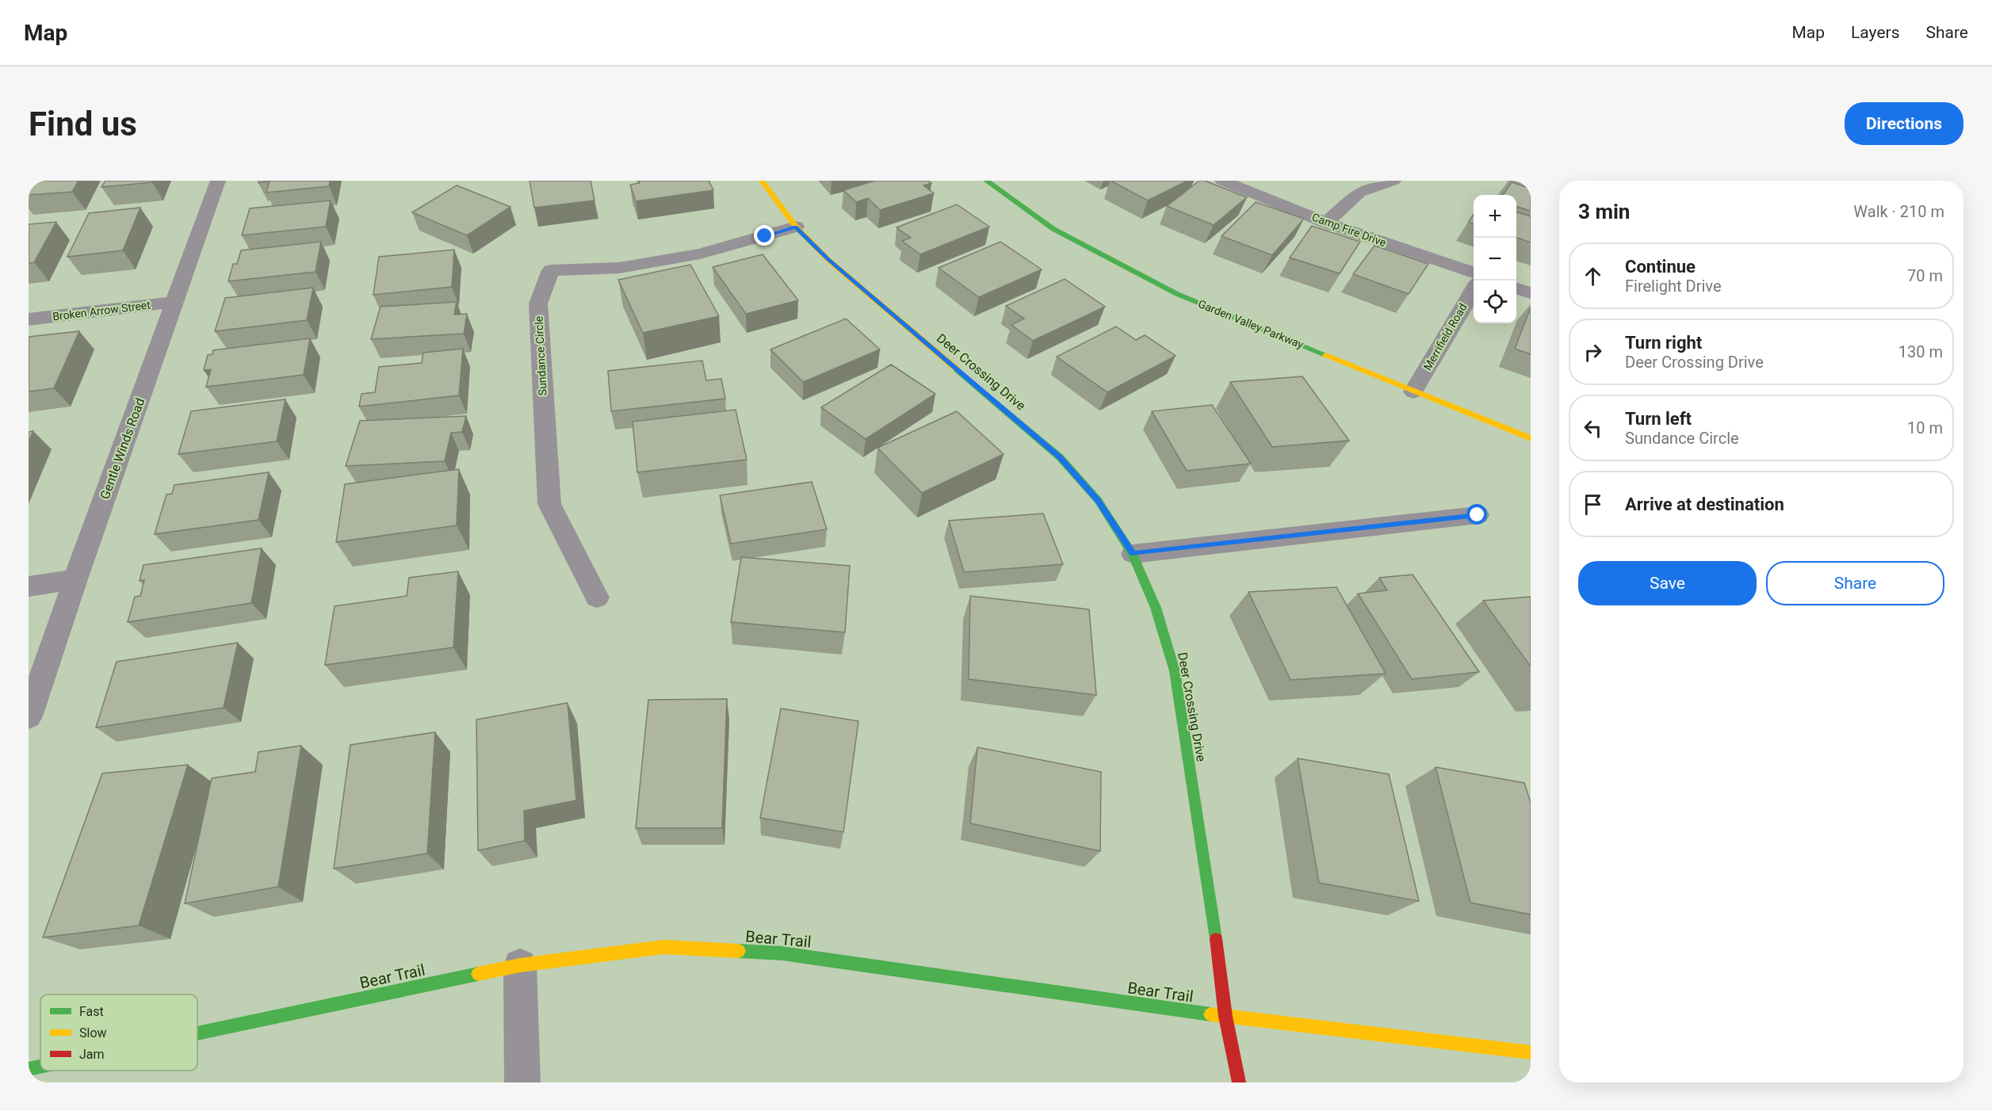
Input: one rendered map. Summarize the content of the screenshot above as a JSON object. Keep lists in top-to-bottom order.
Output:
{
  "streets": {
    "street": [
      "Camp Fire Drive",
      "Broken Arrow Street",
      "Garden Valley Parkway",
      "Merrifield Road",
      "Sundance Circle",
      "Deer Crossing Drive",
      "Gentle Winds Road",
      "Bear Trail"
    ]
  },
  "crossings": [
    ["Broken Arrow Street", "Gentle Winds Road"],
    ["Garden Valley Parkway", "Merrifield Road"],
    ["Sundance Circle", "Deer Crossing Drive"],
    ["Deer Crossing Drive", "Bear Trail"]
  ],
  "legend": ["Fast", "Slow", "Jam"],
  "page": {
    "header": "Map",
    "nav": ["Map", "Layers", "Share"],
    "buttons": [
      "Directions",
      ["Save", "Share"]
    ],
    "title": "Find us",
    "heading": ["3 min", "Walk · 210 m"],
    "map_buttons": ["+", "−"],
    "list": [
      ["Continue", "Firelight Drive", "70 m"],
      ["Turn right", "Deer Crossing Drive", "130 m"],
      ["Turn left", "Sundance Circle", "10 m"],
      "Arrive at destination"
    ]
  }
}
